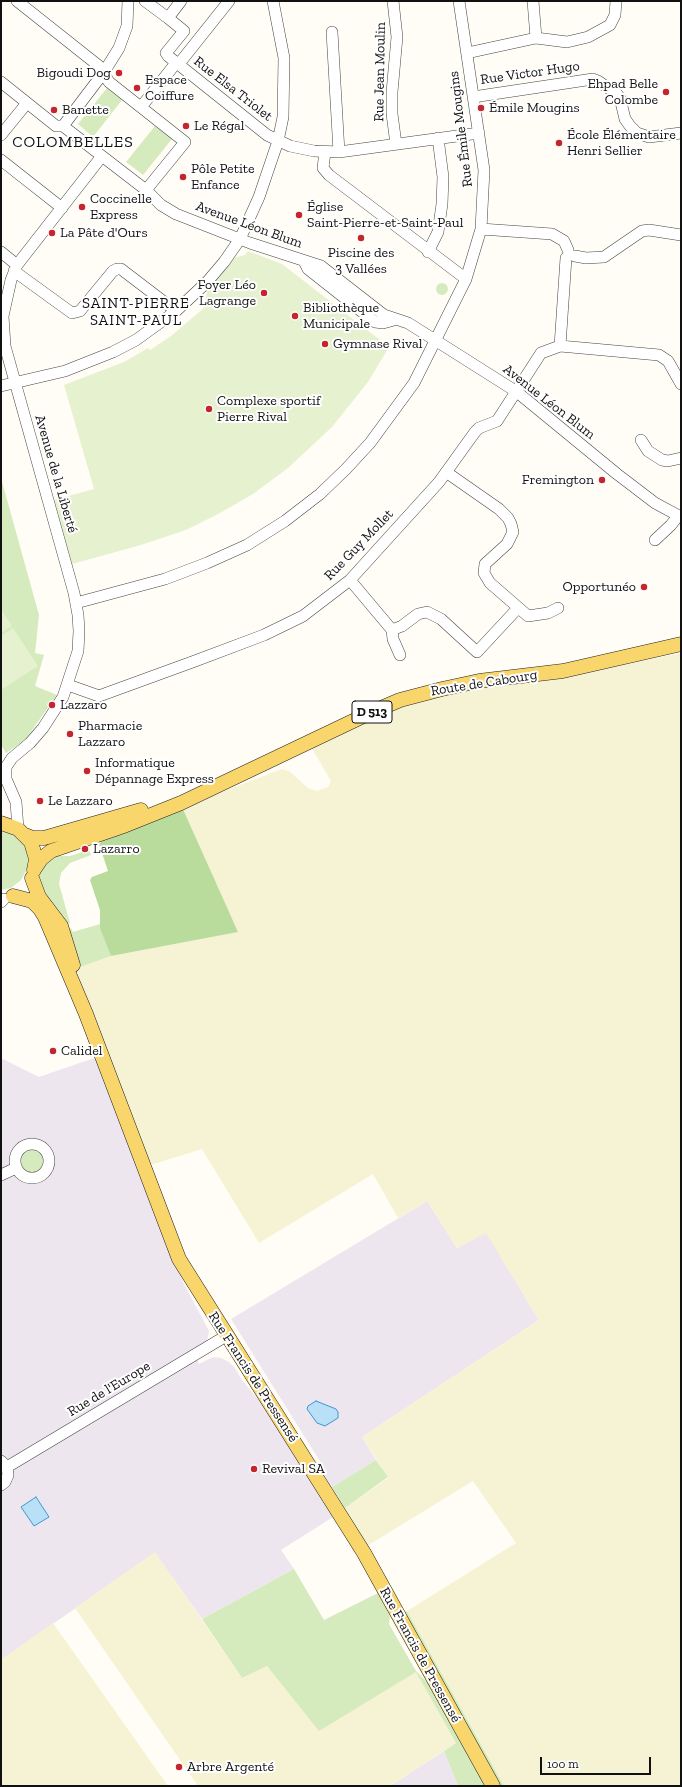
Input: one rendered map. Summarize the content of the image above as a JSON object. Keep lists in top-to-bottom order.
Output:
{
  "streets": {
    "main road": ["Route de Cabourg", "D 513", "Rue Francis de Pressensé"],
    "street": [
      "Rue Jean Moulin",
      "Rue Victor Hugo",
      "Rue Elsa Triolet",
      "Rue Émile Mougins",
      "Avenue Léon Blum",
      "Avenue de la Liberté",
      "Rue Guy Mollet",
      "Rue de l'Europe"
    ]
  },
  "crossings": [
    ["Rue Jean Moulin", "Rue Elsa Triolet"],
    ["Rue Victor Hugo", "Rue Émile Mougins"],
    ["Rue Elsa Triolet", "Rue Émile Mougins"],
    ["Rue Émile Mougins", "Avenue Léon Blum"],
    ["Rue Émile Mougins", "Avenue de la Liberté"],
    ["Avenue Léon Blum", "Avenue de la Liberté"],
    ["Avenue Léon Blum", "Rue Guy Mollet"],
    ["Avenue de la Liberté", "Rue Guy Mollet"],
    ["Avenue de la Liberté", "D 513"],
    ["Route de Cabourg", "D 513"],
    ["Rue Francis de Pressensé", "Rue de l'Europe"]
  ],
  "districts": ["COLOMBELLES", "SAINT-PIERRE SAINT-PAUL"],
  "places": [
    "Bigoudi Dog",
    "Espace Coiffure",
    "Ehpad Belle Colombe",
    "Émile Mougins",
    "Banette",
    "Le Régal",
    "École Élémentaire Henri Sellier",
    "Pôle Petite Enfance",
    "Coccinelle Express",
    "Église Saint-Pierre-et-Saint-Paul",
    "La Pâte d'Ours",
    "Piscine des 3 Vallées",
    "Foyer Léo Lagrange",
    "Bibliothèque Municipale",
    "Gymnase Rival",
    "Complexe sportif Pierre Rival",
    "Fremington",
    "Opportunéo",
    "Lazzaro",
    "Pharmacie Lazzaro",
    "Informatique Dépannage Express",
    "Le Lazzaro",
    "Lazarro",
    "Calidel",
    "Revival SA",
    "Arbre Argenté"
  ],
  "scale_bar": "100 m"
}
